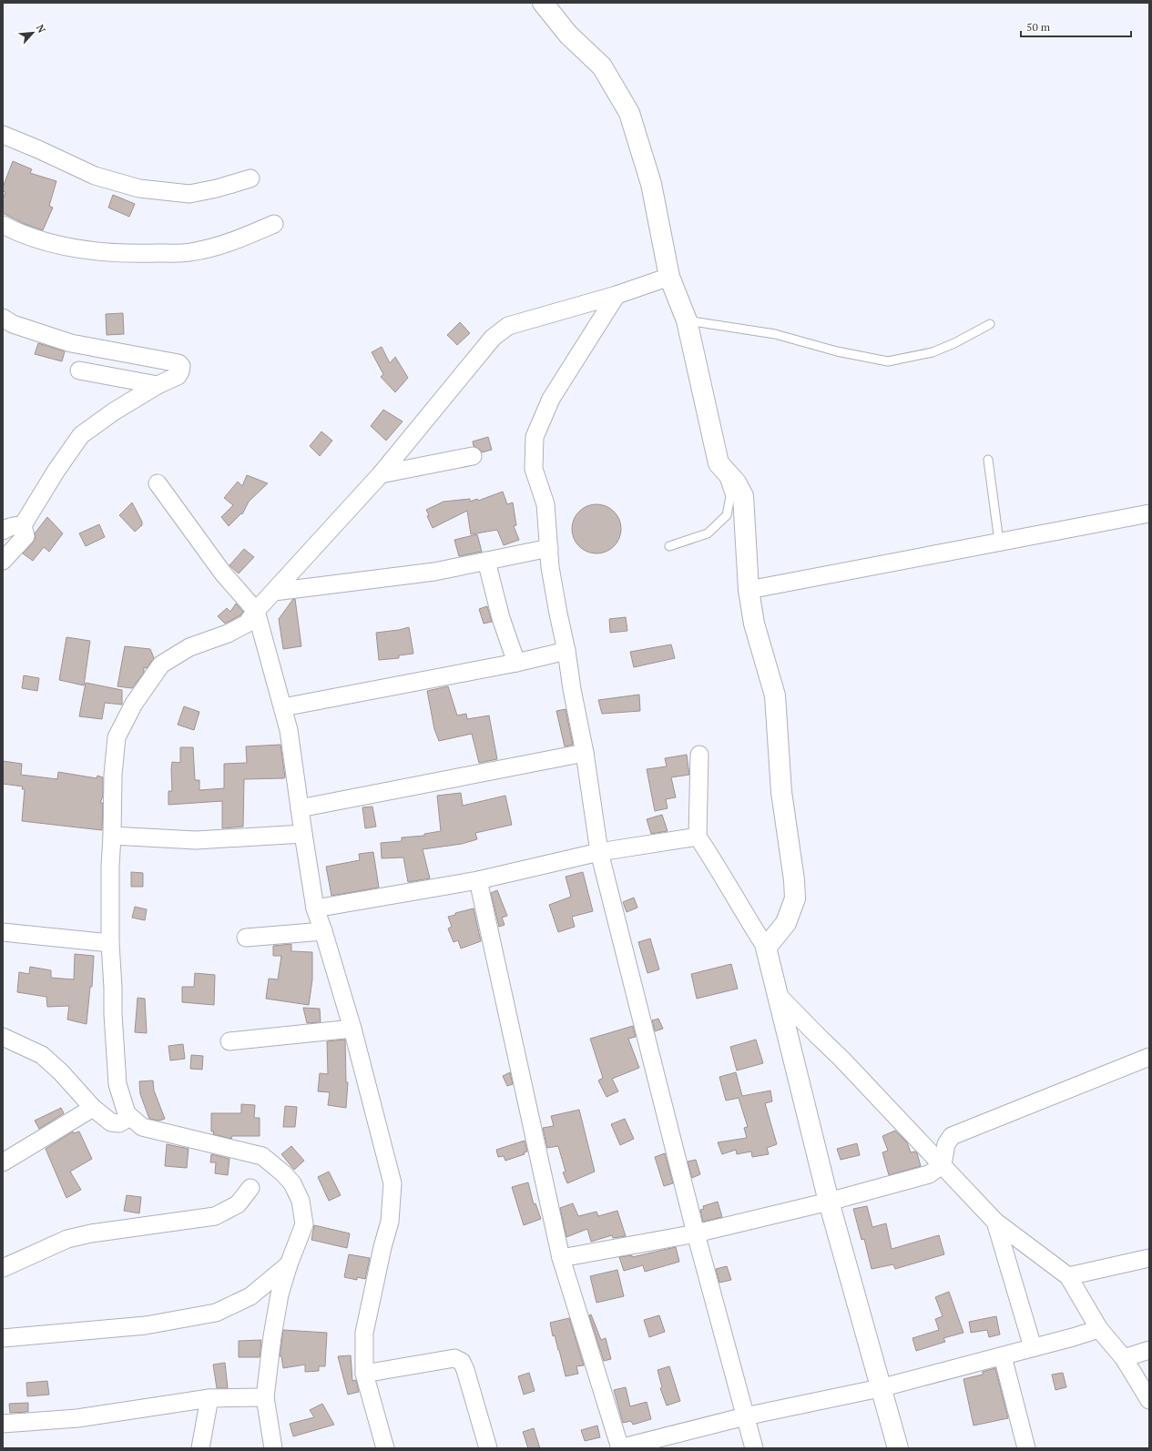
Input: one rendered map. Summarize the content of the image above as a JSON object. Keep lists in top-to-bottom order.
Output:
{
  "scale_bar": "50 m",
  "north": "top right"
}
